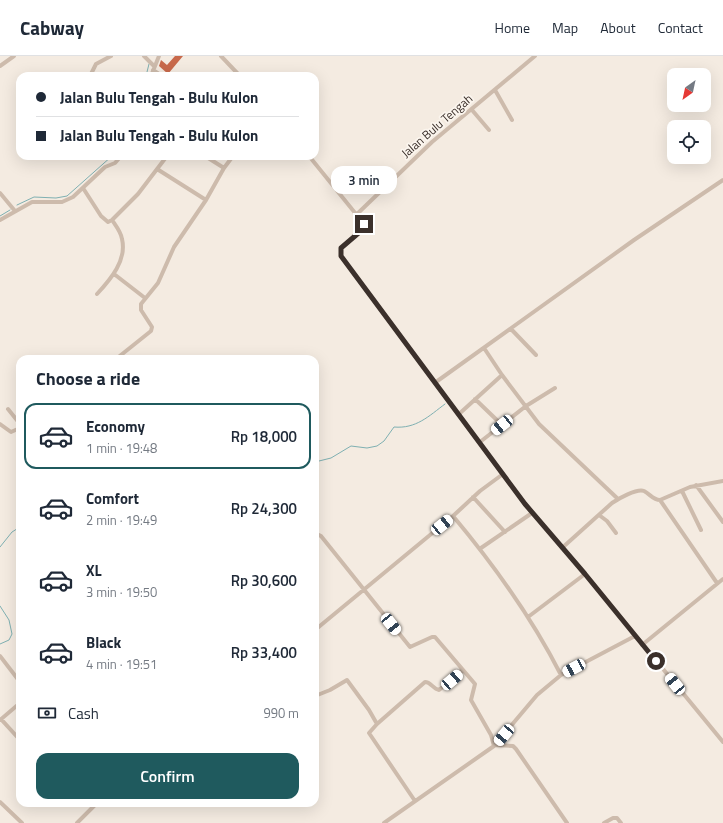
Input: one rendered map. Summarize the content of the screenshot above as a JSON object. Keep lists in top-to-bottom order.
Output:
{
  "streets": {
    "street": ["Jalan Bulu Tengah"]
  },
  "north": "bottom left",
  "page": {
    "header": "Cabway",
    "nav": [
      "Home",
      "Map",
      "About",
      "Contact"
    ],
    "banner": ["Jalan Bulu Tengah - Bulu Kulon", "Jalan Bulu Tengah - Bulu Kulon"],
    "bubble": "3 min",
    "heading": "Choose a ride",
    "list": [
      {
        "name": "Economy",
        "note": "1 min · 19:48",
        "value": "Rp 18,000"
      },
      {
        "name": "Comfort",
        "note": "2 min · 19:49",
        "value": "Rp 24,300"
      },
      {
        "name": "XL",
        "note": "3 min · 19:50",
        "value": "Rp 30,600"
      },
      {
        "name": "Black",
        "note": "4 min · 19:51",
        "value": "Rp 33,400"
      }
    ],
    "pay": ["Cash", "990 m"],
    "buttons": "Confirm"
  }
}
